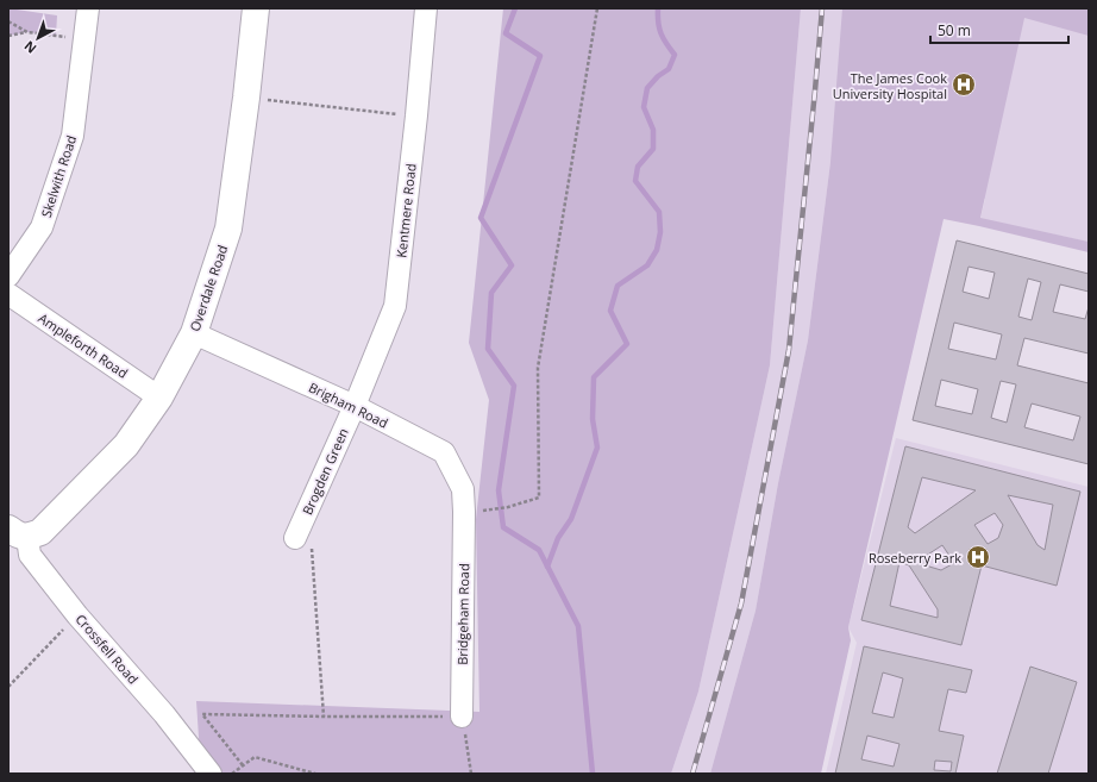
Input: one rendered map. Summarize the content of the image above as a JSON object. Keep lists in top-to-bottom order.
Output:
{
  "streets": {
    "street": [
      "Skelwith Road",
      "Kentmere Road",
      "Overdale Road",
      "Ampleforth Road",
      "Brigham Road",
      "Brogden Green",
      "Bridgeham Road",
      "Crossfell Road"
    ]
  },
  "crossings": [
    ["Kentmere Road", "Brigham Road"],
    ["Kentmere Road", "Brogden Green"],
    ["Overdale Road", "Ampleforth Road"],
    ["Overdale Road", "Brigham Road"],
    ["Overdale Road", "Crossfell Road"],
    ["Brigham Road", "Brogden Green"],
    ["Brigham Road", "Bridgeham Road"]
  ],
  "places": {
    "hospital": ["The James Cook University Hospital", "Roseberry Park"]
  },
  "scale_bar": "50 m",
  "north": "bottom left"
}
